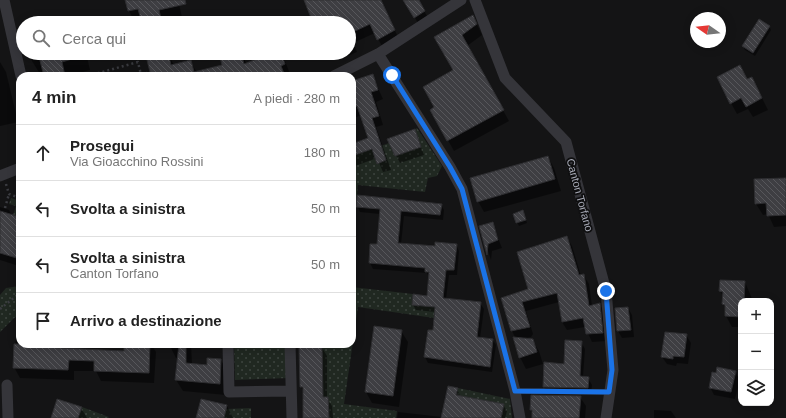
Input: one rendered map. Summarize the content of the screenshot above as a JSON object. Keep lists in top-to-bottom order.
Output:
{
  "streets": {
    "street": ["Canton Torfano"]
  },
  "north": "left",
  "page": {
    "search": "Cerca qui",
    "heading": ["4 min", "A piedi · 280 m"],
    "list": [
      ["Prosegui", "Via Gioacchino Rossini", "180 m"],
      ["Svolta a sinistra", "50 m"],
      ["Svolta a sinistra", "Canton Torfano", "50 m"],
      "Arrivo a destinazione"
    ],
    "map_buttons": ["+", "−"]
  }
}
